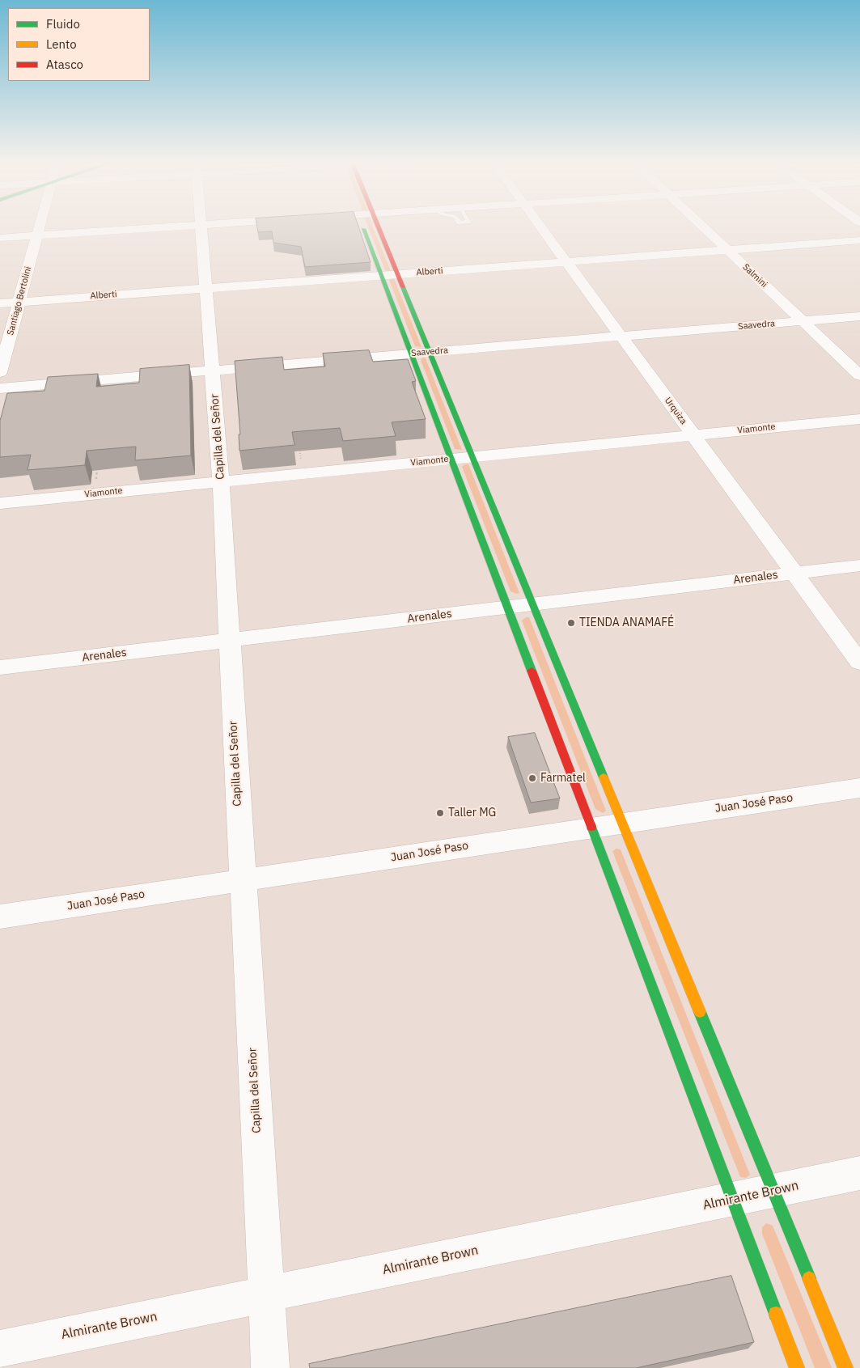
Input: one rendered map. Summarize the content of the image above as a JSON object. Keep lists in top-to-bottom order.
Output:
{
  "streets": {
    "street": [
      "Alberti",
      "Salmini",
      "Santiago Bertolini",
      "Saavedra",
      "Urquiza",
      "Viamonte",
      "Capilla del Señor",
      "Arenales",
      "Juan José Paso",
      "Almirante Brown"
    ]
  },
  "crossings": [
    ["Alberti", "Salmini"],
    ["Alberti", "Santiago Bertolini"],
    ["Alberti", "Urquiza"],
    ["Alberti", "Capilla del Señor"],
    ["Salmini", "Saavedra"],
    ["Saavedra", "Urquiza"],
    ["Saavedra", "Capilla del Señor"],
    ["Urquiza", "Viamonte"],
    ["Urquiza", "Arenales"],
    ["Viamonte", "Capilla del Señor"],
    ["Capilla del Señor", "Arenales"],
    ["Capilla del Señor", "Juan José Paso"],
    ["Capilla del Señor", "Almirante Brown"]
  ],
  "places": ["TIENDA ANAMAFÉ", "Farmatel", "Taller MG"],
  "legend": ["Fluido", "Lento", "Atasco"]
}
